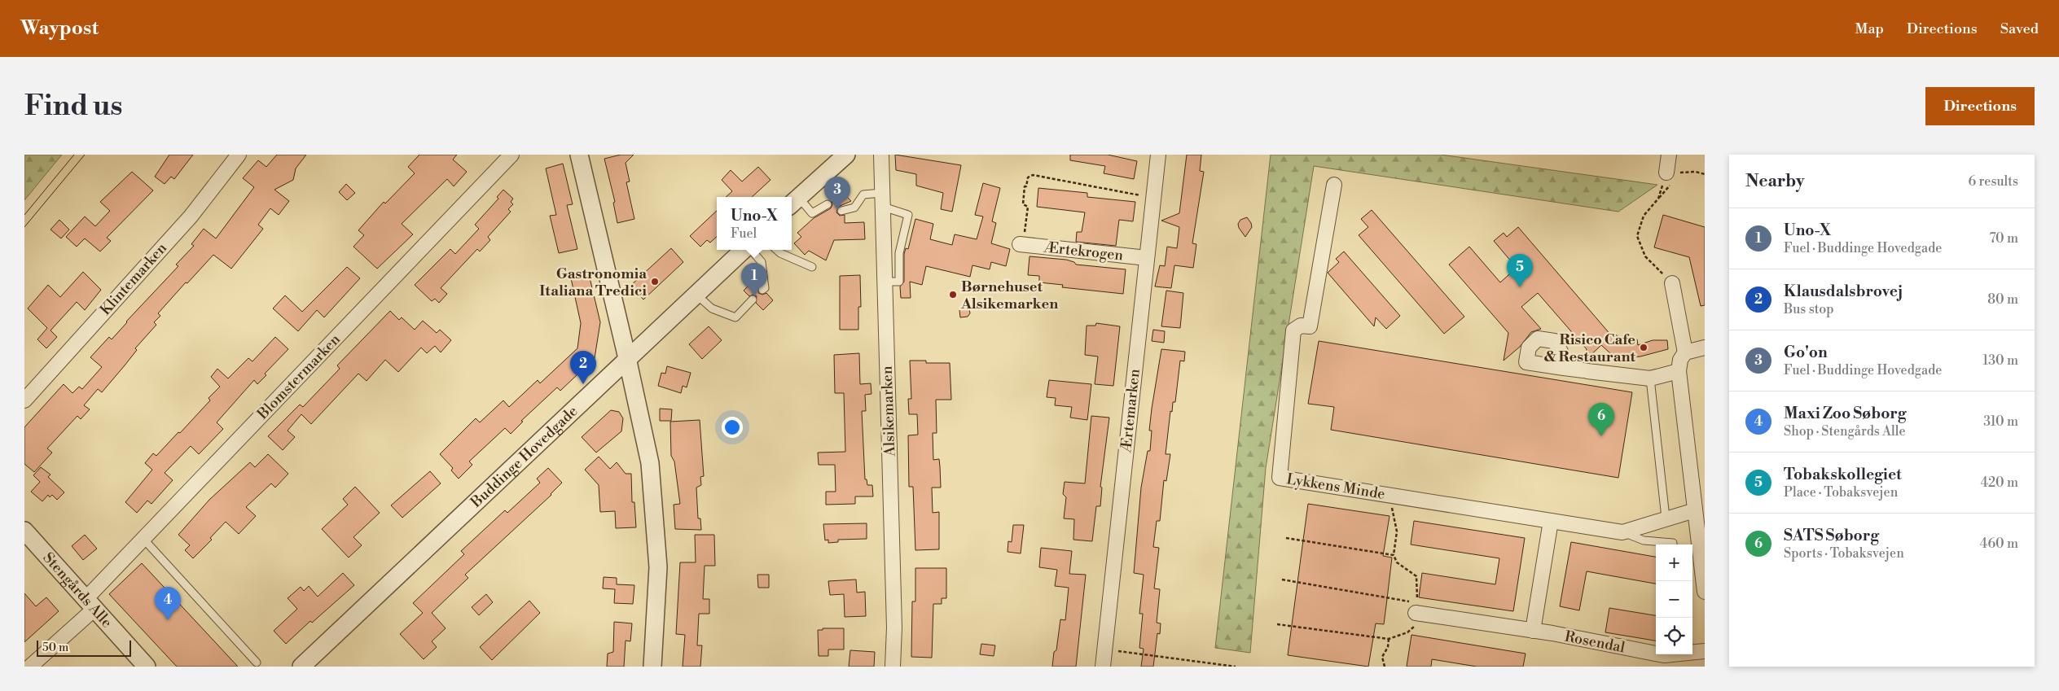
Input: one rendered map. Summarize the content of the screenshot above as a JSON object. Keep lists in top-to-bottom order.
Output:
{
  "streets": {
    "street": [
      "Ærtekrogen",
      "Klintemarken",
      "Blomstermarken",
      "Alsikemarken",
      "Ærtemarken",
      "Buddinge Hovedgade",
      "Lykkens Minde",
      "Stengårds Alle",
      "Rosendal"
    ]
  },
  "crossings": [
    ["Ærtekrogen", "Ærtemarken"],
    ["Blomstermarken", "Stengårds Alle"]
  ],
  "places": ["Gastronomia Italiana Tredici", "Børnehuset Alsikemarken", "Risico Cafe & Restaurant"],
  "scale_bar": "50 m",
  "page": {
    "header": "Waypost",
    "nav": ["Map", "Directions", "Saved"],
    "buttons": "Directions",
    "title": "Find us",
    "heading": ["Nearby", "6 results"],
    "pins": [
      "3",
      "5",
      "1",
      "2",
      "6",
      "4"
    ],
    "popup": ["Uno-X", "Fuel"],
    "list": [
      {
        "mark": "1",
        "name": "Uno-X",
        "note": "Fuel · Buddinge Hovedgade",
        "value": "70 m"
      },
      {
        "mark": "2",
        "name": "Klausdalsbrovej",
        "note": "Bus stop",
        "value": "80 m"
      },
      {
        "mark": "3",
        "name": "Go'on",
        "note": "Fuel · Buddinge Hovedgade",
        "value": "130 m"
      },
      {
        "mark": "4",
        "name": "Maxi Zoo Søborg",
        "note": "Shop · Stengårds Alle",
        "value": "310 m"
      },
      {
        "mark": "5",
        "name": "Tobakskollegiet",
        "note": "Place · Tobaksvejen",
        "value": "420 m"
      },
      {
        "mark": "6",
        "name": "SATS Søborg",
        "note": "Sports · Tobaksvejen",
        "value": "460 m"
      }
    ],
    "map_buttons": ["+", "−"],
    "scale": "50 m"
  }
}
